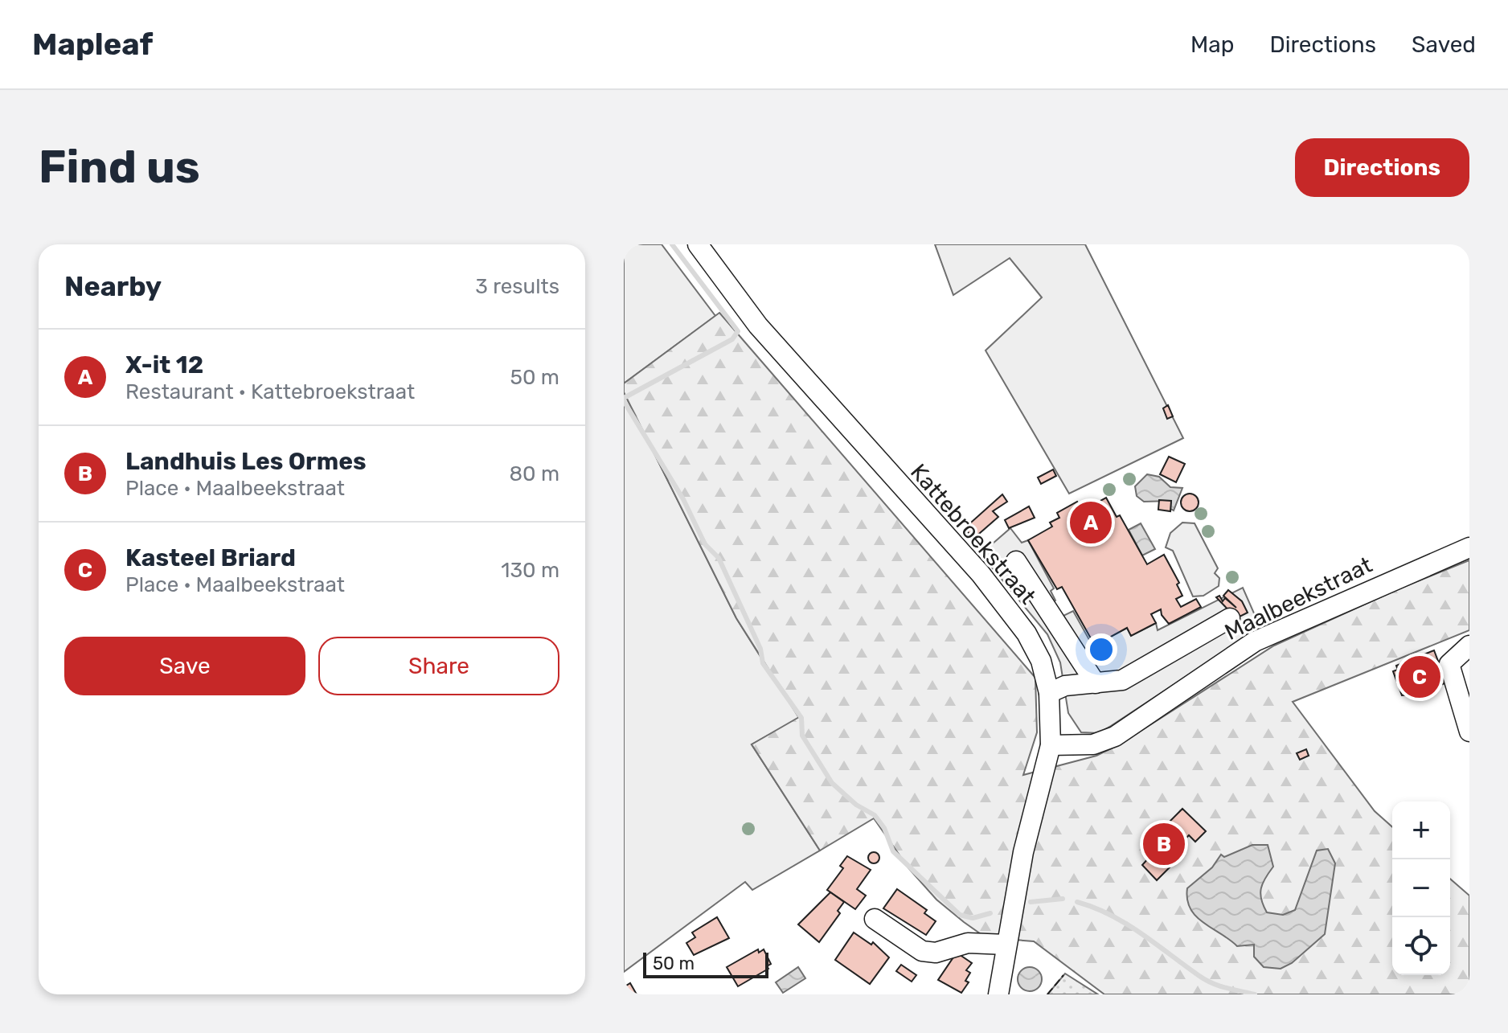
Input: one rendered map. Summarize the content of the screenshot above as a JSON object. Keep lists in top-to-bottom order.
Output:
{
  "streets": {
    "street": ["Kattebroekstraat", "Maalbeekstraat"]
  },
  "crossings": [
    ["Kattebroekstraat", "Maalbeekstraat"]
  ],
  "scale_bar": "50 m",
  "page": {
    "header": "Mapleaf",
    "nav": ["Map", "Directions", "Saved"],
    "buttons": [
      "Directions",
      ["Save", "Share"]
    ],
    "title": "Find us",
    "heading": ["Nearby", "3 results"],
    "list": [
      {
        "mark": "A",
        "name": "X-it 12",
        "note": "Restaurant · Kattebroekstraat",
        "value": "50 m"
      },
      {
        "mark": "B",
        "name": "Landhuis Les Ormes",
        "note": "Place · Maalbeekstraat",
        "value": "80 m"
      },
      {
        "mark": "C",
        "name": "Kasteel Briard",
        "note": "Place · Maalbeekstraat",
        "value": "130 m"
      }
    ],
    "pins": ["A", "C", "B"],
    "map_buttons": ["+", "−"],
    "scale": "50 m"
  }
}
